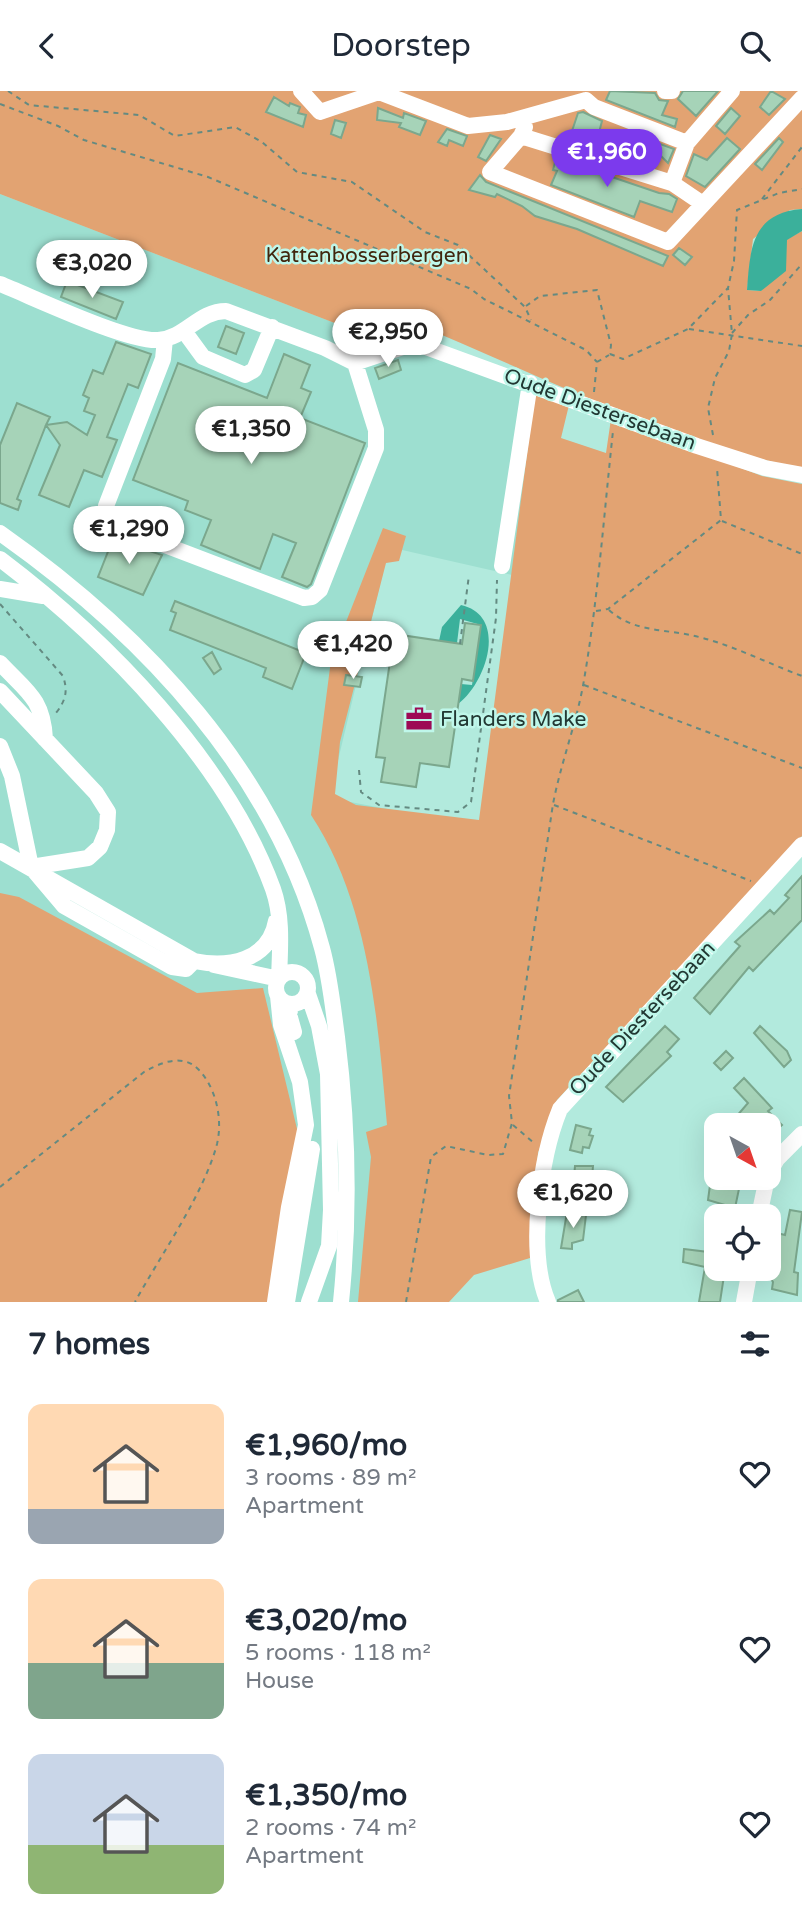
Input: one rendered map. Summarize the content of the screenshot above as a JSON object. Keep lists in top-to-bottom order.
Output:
{
  "streets": {
    "street": ["Oude Diestersebaan"]
  },
  "parks": ["Kattenbosserbergen"],
  "places": {
    "office": ["Flanders Make"]
  },
  "north": "bottom right",
  "page": {
    "header": "Doorstep",
    "price": [
      "€1,960",
      "€3,020",
      "€2,950",
      "€1,350",
      "€1,290",
      "€1,420",
      "€1,620"
    ],
    "heading": "7 homes",
    "list": [
      {
        "name": "€1,960/mo",
        "note": "3 rooms · 89 m² · Apartment"
      },
      {
        "name": "€3,020/mo",
        "note": "5 rooms · 118 m² · House"
      },
      {
        "name": "€1,350/mo",
        "note": "2 rooms · 74 m² · Apartment"
      }
    ]
  }
}
